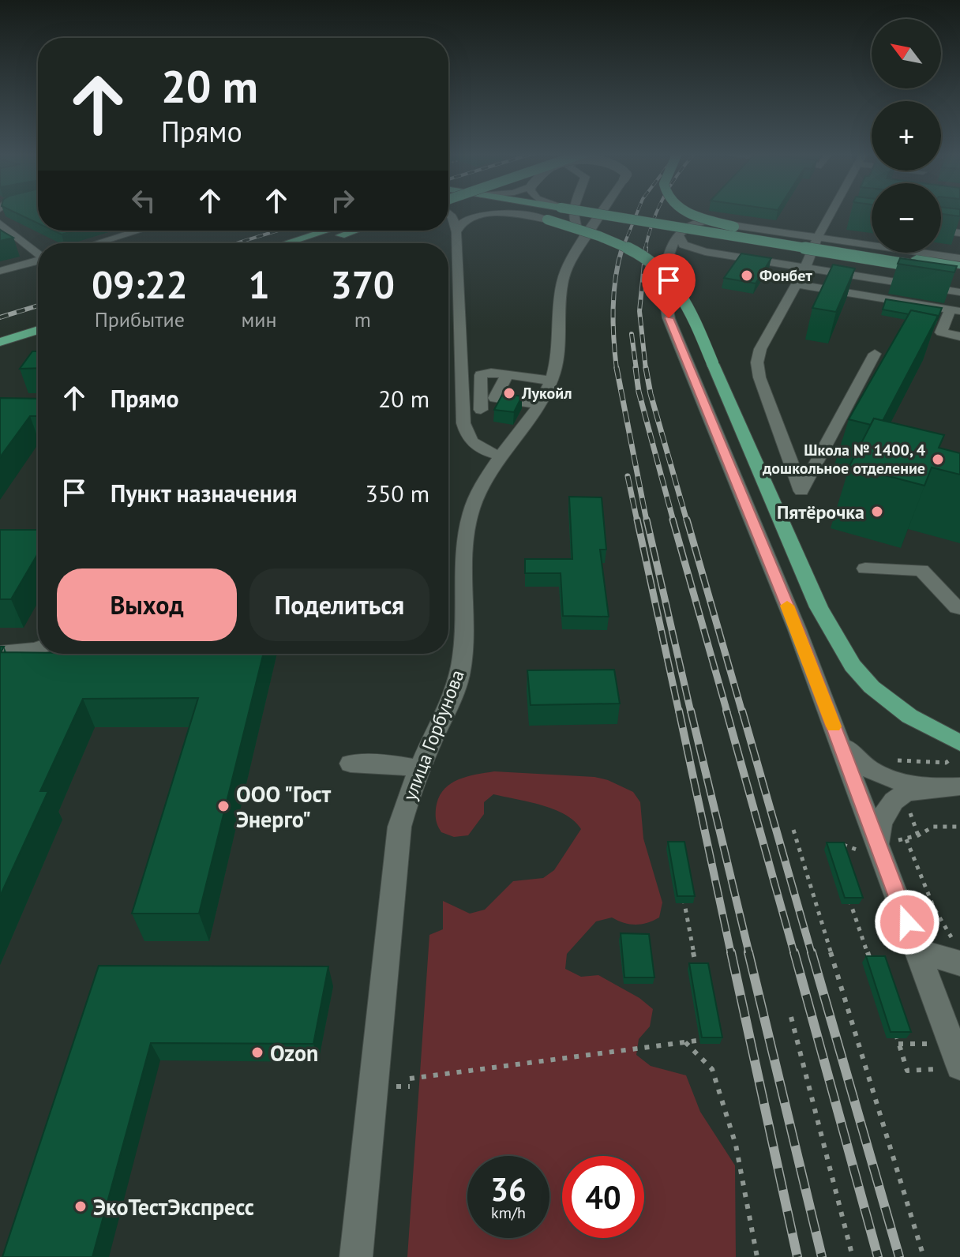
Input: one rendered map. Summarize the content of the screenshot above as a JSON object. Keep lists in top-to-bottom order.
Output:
{
  "streets": {
    "street": ["улица Горбунова"]
  },
  "places": [
    "Фонбет",
    "Лукойл",
    "Школа № 1400, 4 дошкольное отделение",
    "Пятёрочка",
    "ООО \"Гост Энерго\"",
    "Ozon",
    "ЭкоТестЭкспресс"
  ],
  "north": "top left",
  "page": {
    "map_buttons": ["+", "−"],
    "turn": ["20 m", "Прямо"],
    "eta": [
      "09:22",
      "Прибытие",
      "1",
      "мин",
      "370",
      "m"
    ],
    "list": [
      {
        "name": "Прямо",
        "value": "20 m"
      },
      {
        "name": "Пункт назначения",
        "value": "350 m"
      }
    ],
    "buttons": ["Выход", "Поделиться"],
    "speed": "36 km/h",
    "limit": "40"
  }
}
